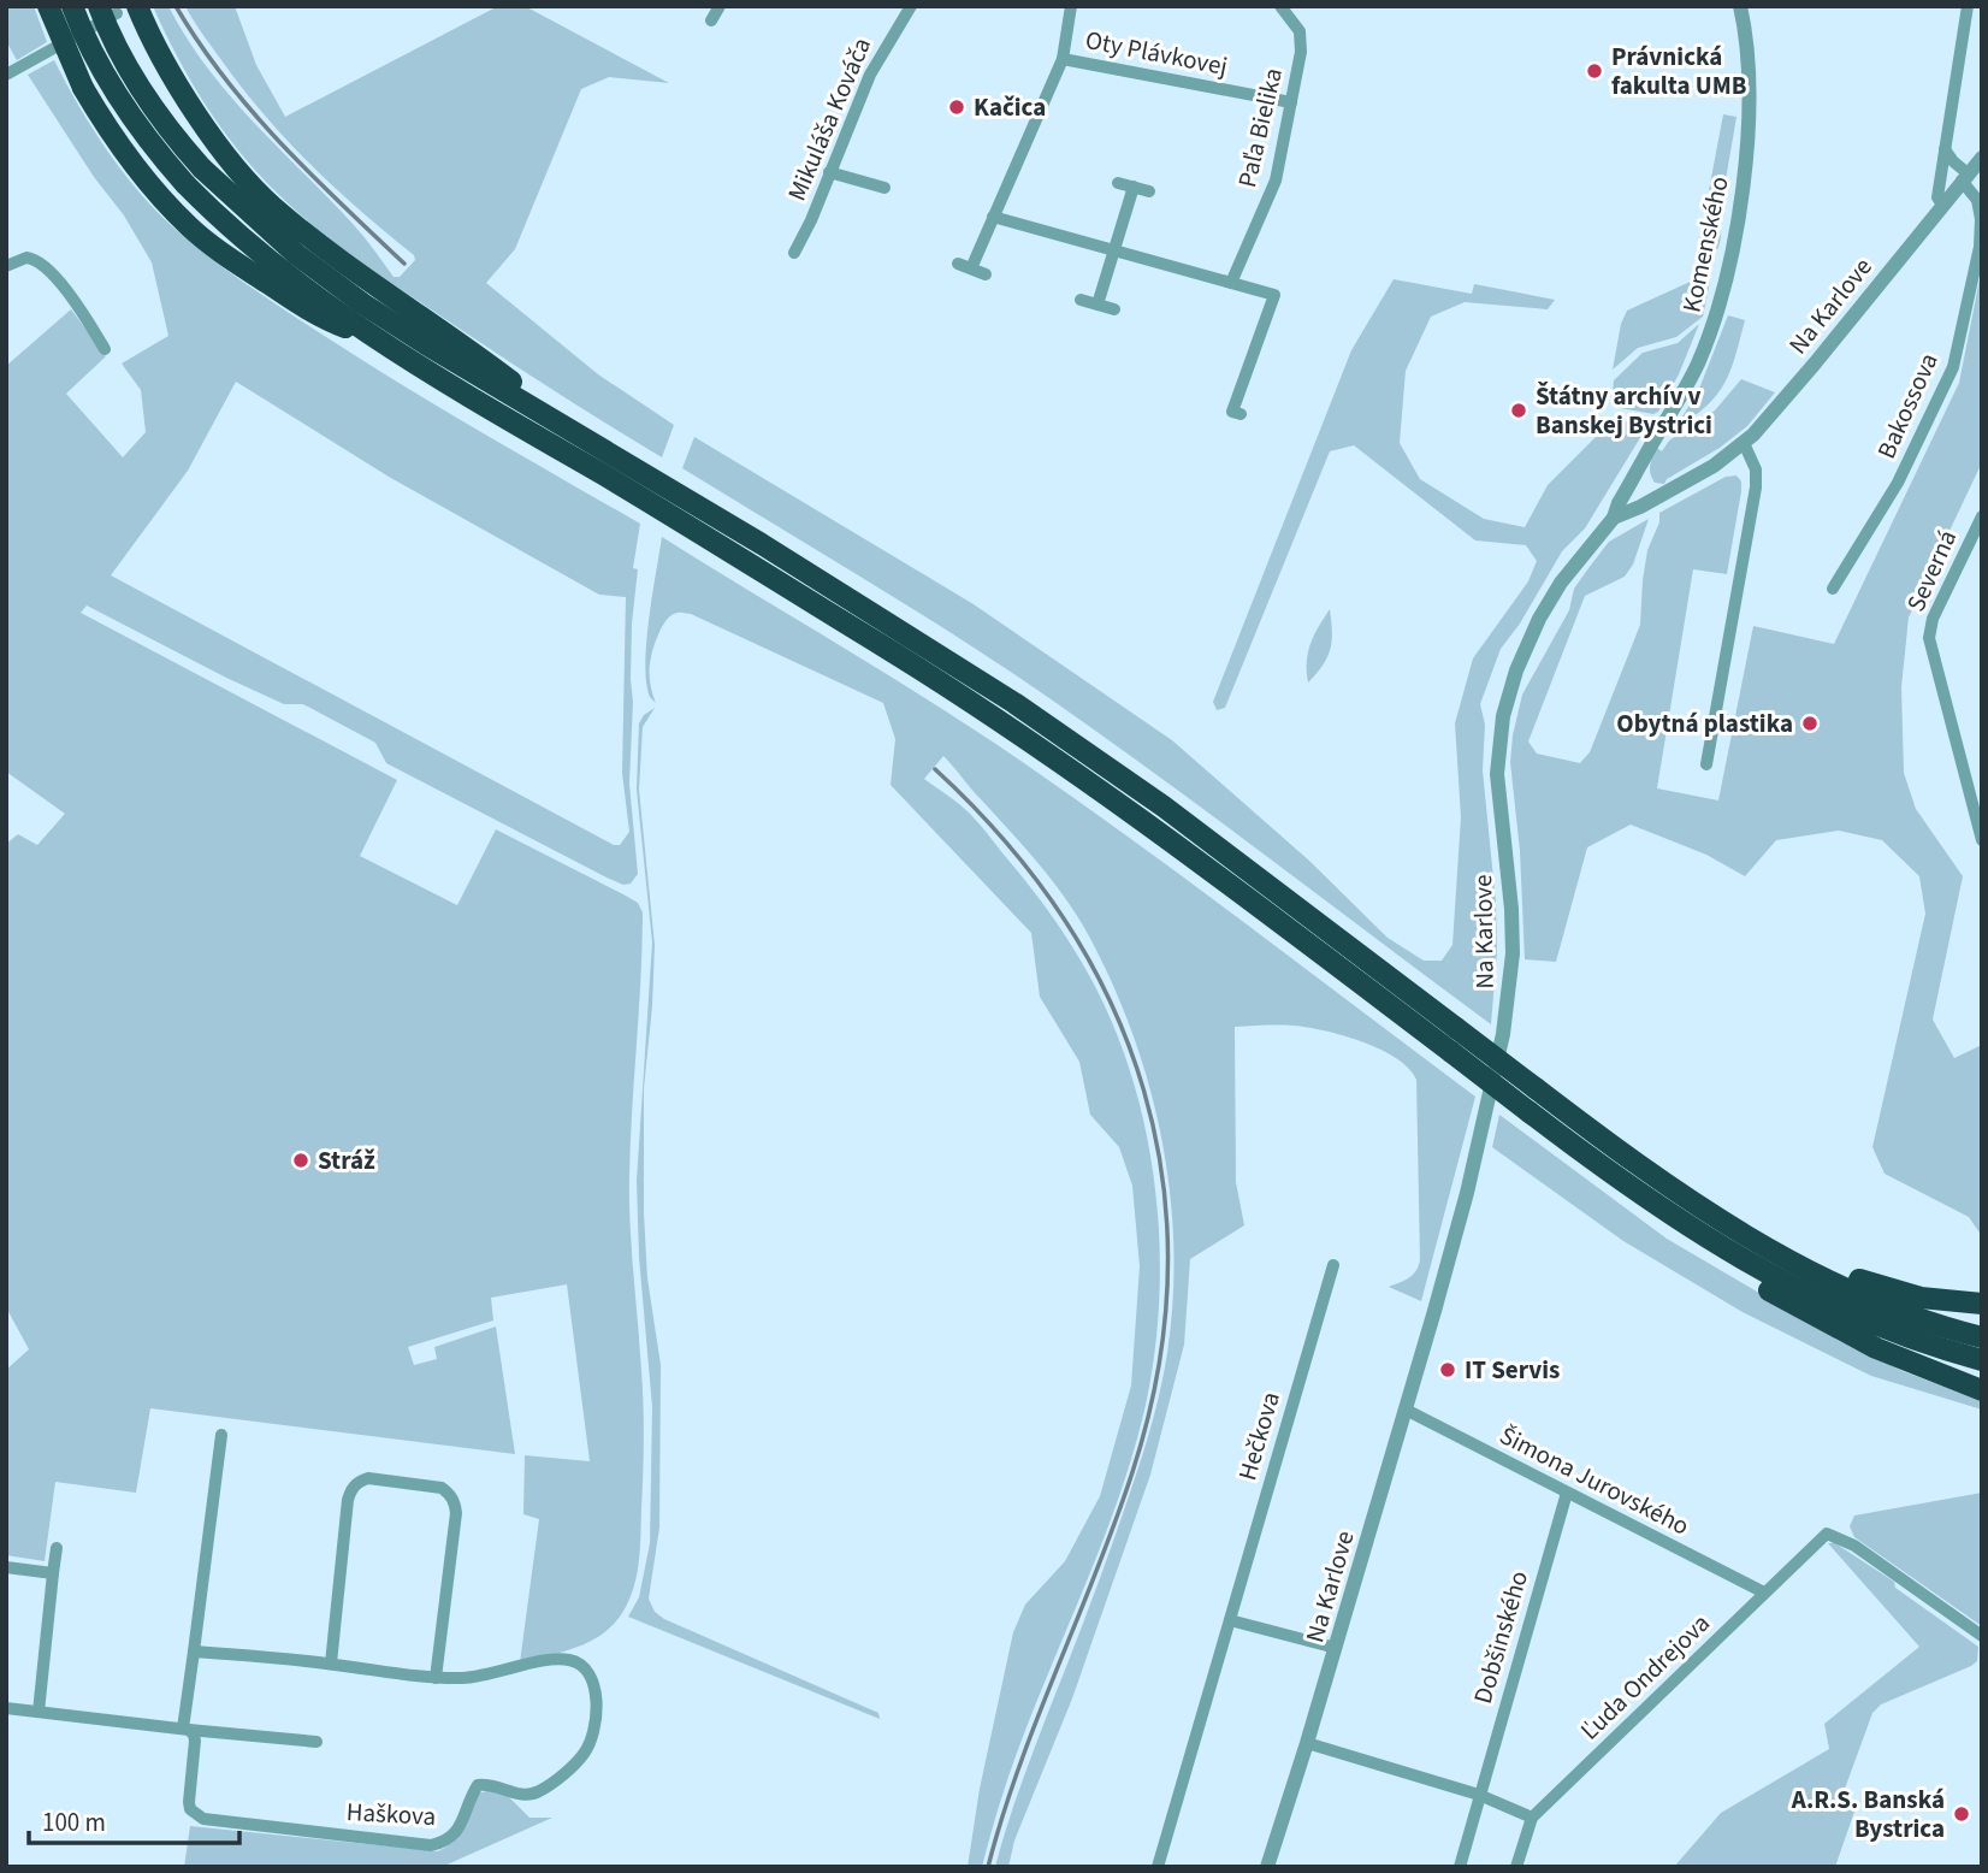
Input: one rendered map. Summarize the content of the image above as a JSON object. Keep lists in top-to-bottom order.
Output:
{
  "streets": {
    "street": [
      "Oty Plávkovej",
      "Mikuláša Kováča",
      "Paľa Bielika",
      "Komenského",
      "Na Karlove",
      "Bakossova",
      "Severná",
      "Hečkova",
      "Šimona Jurovského",
      "Dobšinského",
      "Ľuda Ondrejova",
      "Haškova"
    ]
  },
  "crossings": [
    ["Oty Plávkovej", "Paľa Bielika"],
    ["Komenského", "Na Karlove"],
    ["Na Karlove", "Bakossova"],
    ["Na Karlove", "Šimona Jurovského"],
    ["Šimona Jurovského", "Dobšinského"],
    ["Šimona Jurovského", "Ľuda Ondrejova"]
  ],
  "places": [
    "Právnická fakulta UMB",
    "Kačica",
    "Štátny archív v Banskej Bystrici",
    "Obytná plastika",
    "Stráž",
    "IT Servis",
    "A.R.S. Banská Bystrica"
  ],
  "scale_bar": "100 m"
}
